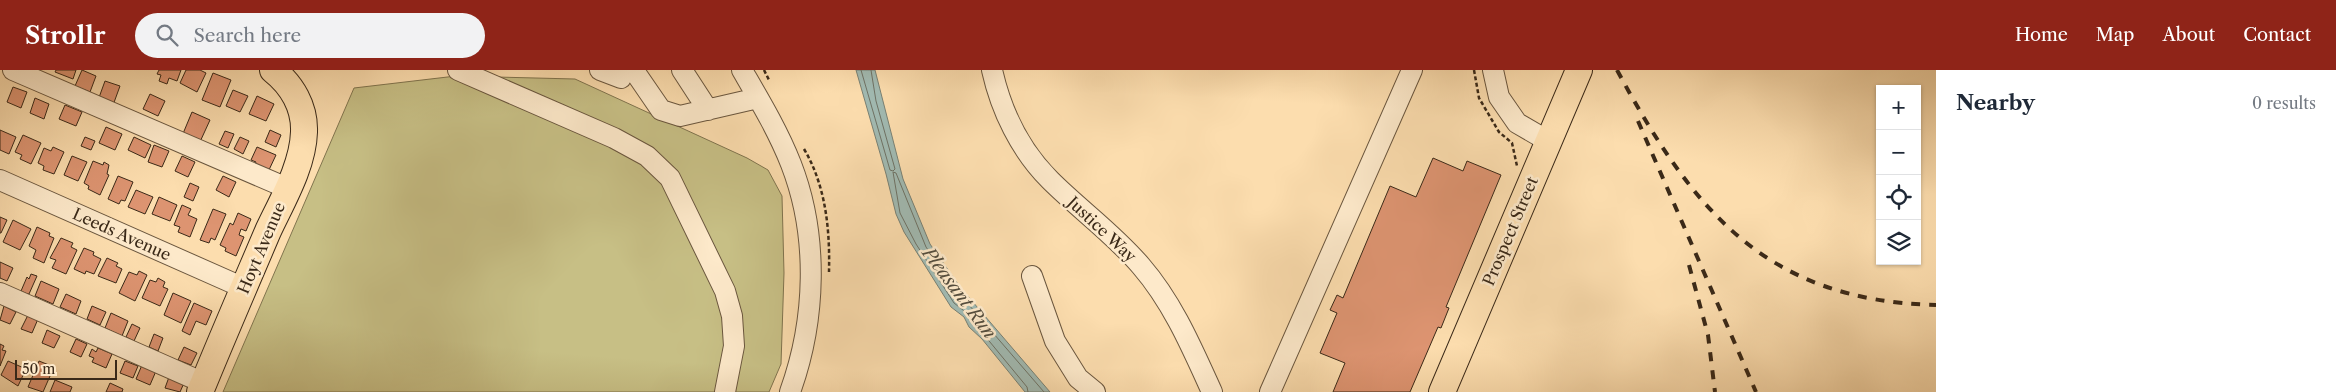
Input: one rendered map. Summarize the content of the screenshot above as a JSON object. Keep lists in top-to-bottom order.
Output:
{
  "streets": {
    "main road": ["Prospect Street", "Hoyt Avenue"],
    "street": ["Justice Way", "Leeds Avenue"]
  },
  "crossings": [
    ["Leeds Avenue", "Hoyt Avenue"]
  ],
  "water": ["Pleasant Run"],
  "scale_bar": "50 m",
  "page": {
    "header": "Strollr",
    "search": "Search here",
    "nav": [
      "Home",
      "Map",
      "About",
      "Contact"
    ],
    "heading": ["Nearby", "0 results"],
    "map_buttons": ["+", "−"],
    "scale": "50 m"
  }
}
